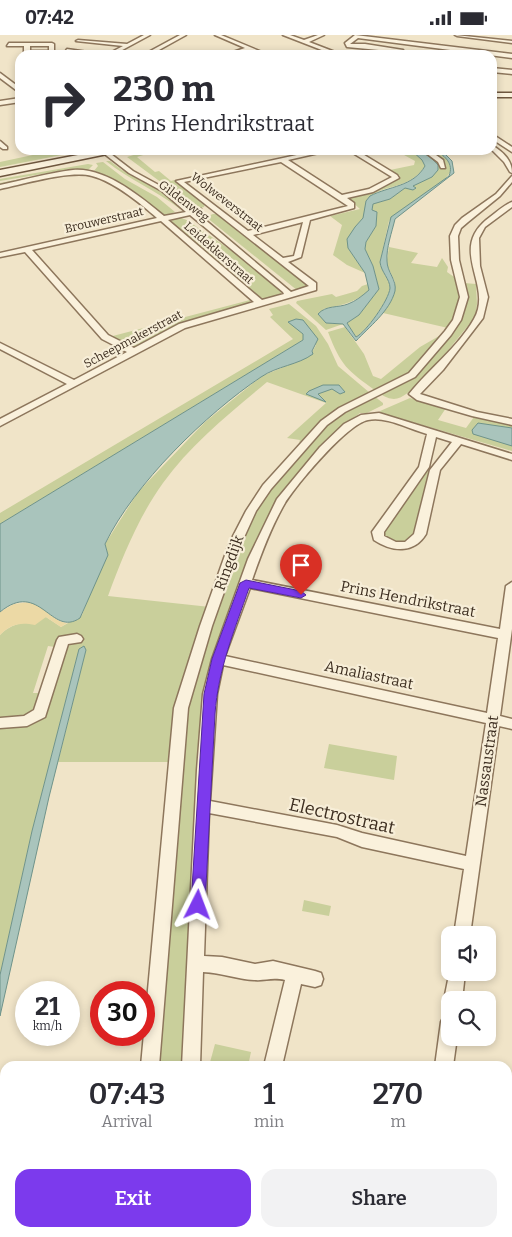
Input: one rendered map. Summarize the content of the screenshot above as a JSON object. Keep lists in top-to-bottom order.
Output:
{
  "streets": {
    "street": [
      "Gildenweg",
      "Wolweverstraat",
      "Brouwerstraat",
      "Leidekkerstraat",
      "Scheepmakerstraat",
      "Ringdijk",
      "Prins Hendrikstraat",
      "Amaliastraat",
      "Nassaustraat",
      "Electrostraat"
    ]
  },
  "crossings": [
    ["Gildenweg", "Wolweverstraat"],
    ["Gildenweg", "Brouwerstraat"],
    ["Gildenweg", "Scheepmakerstraat"],
    ["Wolweverstraat", "Brouwerstraat"],
    ["Wolweverstraat", "Scheepmakerstraat"],
    ["Brouwerstraat", "Leidekkerstraat"],
    ["Leidekkerstraat", "Scheepmakerstraat"],
    ["Prins Hendrikstraat", "Nassaustraat"],
    ["Amaliastraat", "Nassaustraat"],
    ["Nassaustraat", "Electrostraat"]
  ],
  "page": {
    "status": "07:42",
    "turn": ["230 m", "Prins Hendrikstraat"],
    "speed": "21 km/h",
    "limit": "30",
    "eta": [
      "07:43",
      "Arrival",
      "1",
      "min",
      "270",
      "m"
    ],
    "buttons": ["Exit", "Share"]
  }
}
